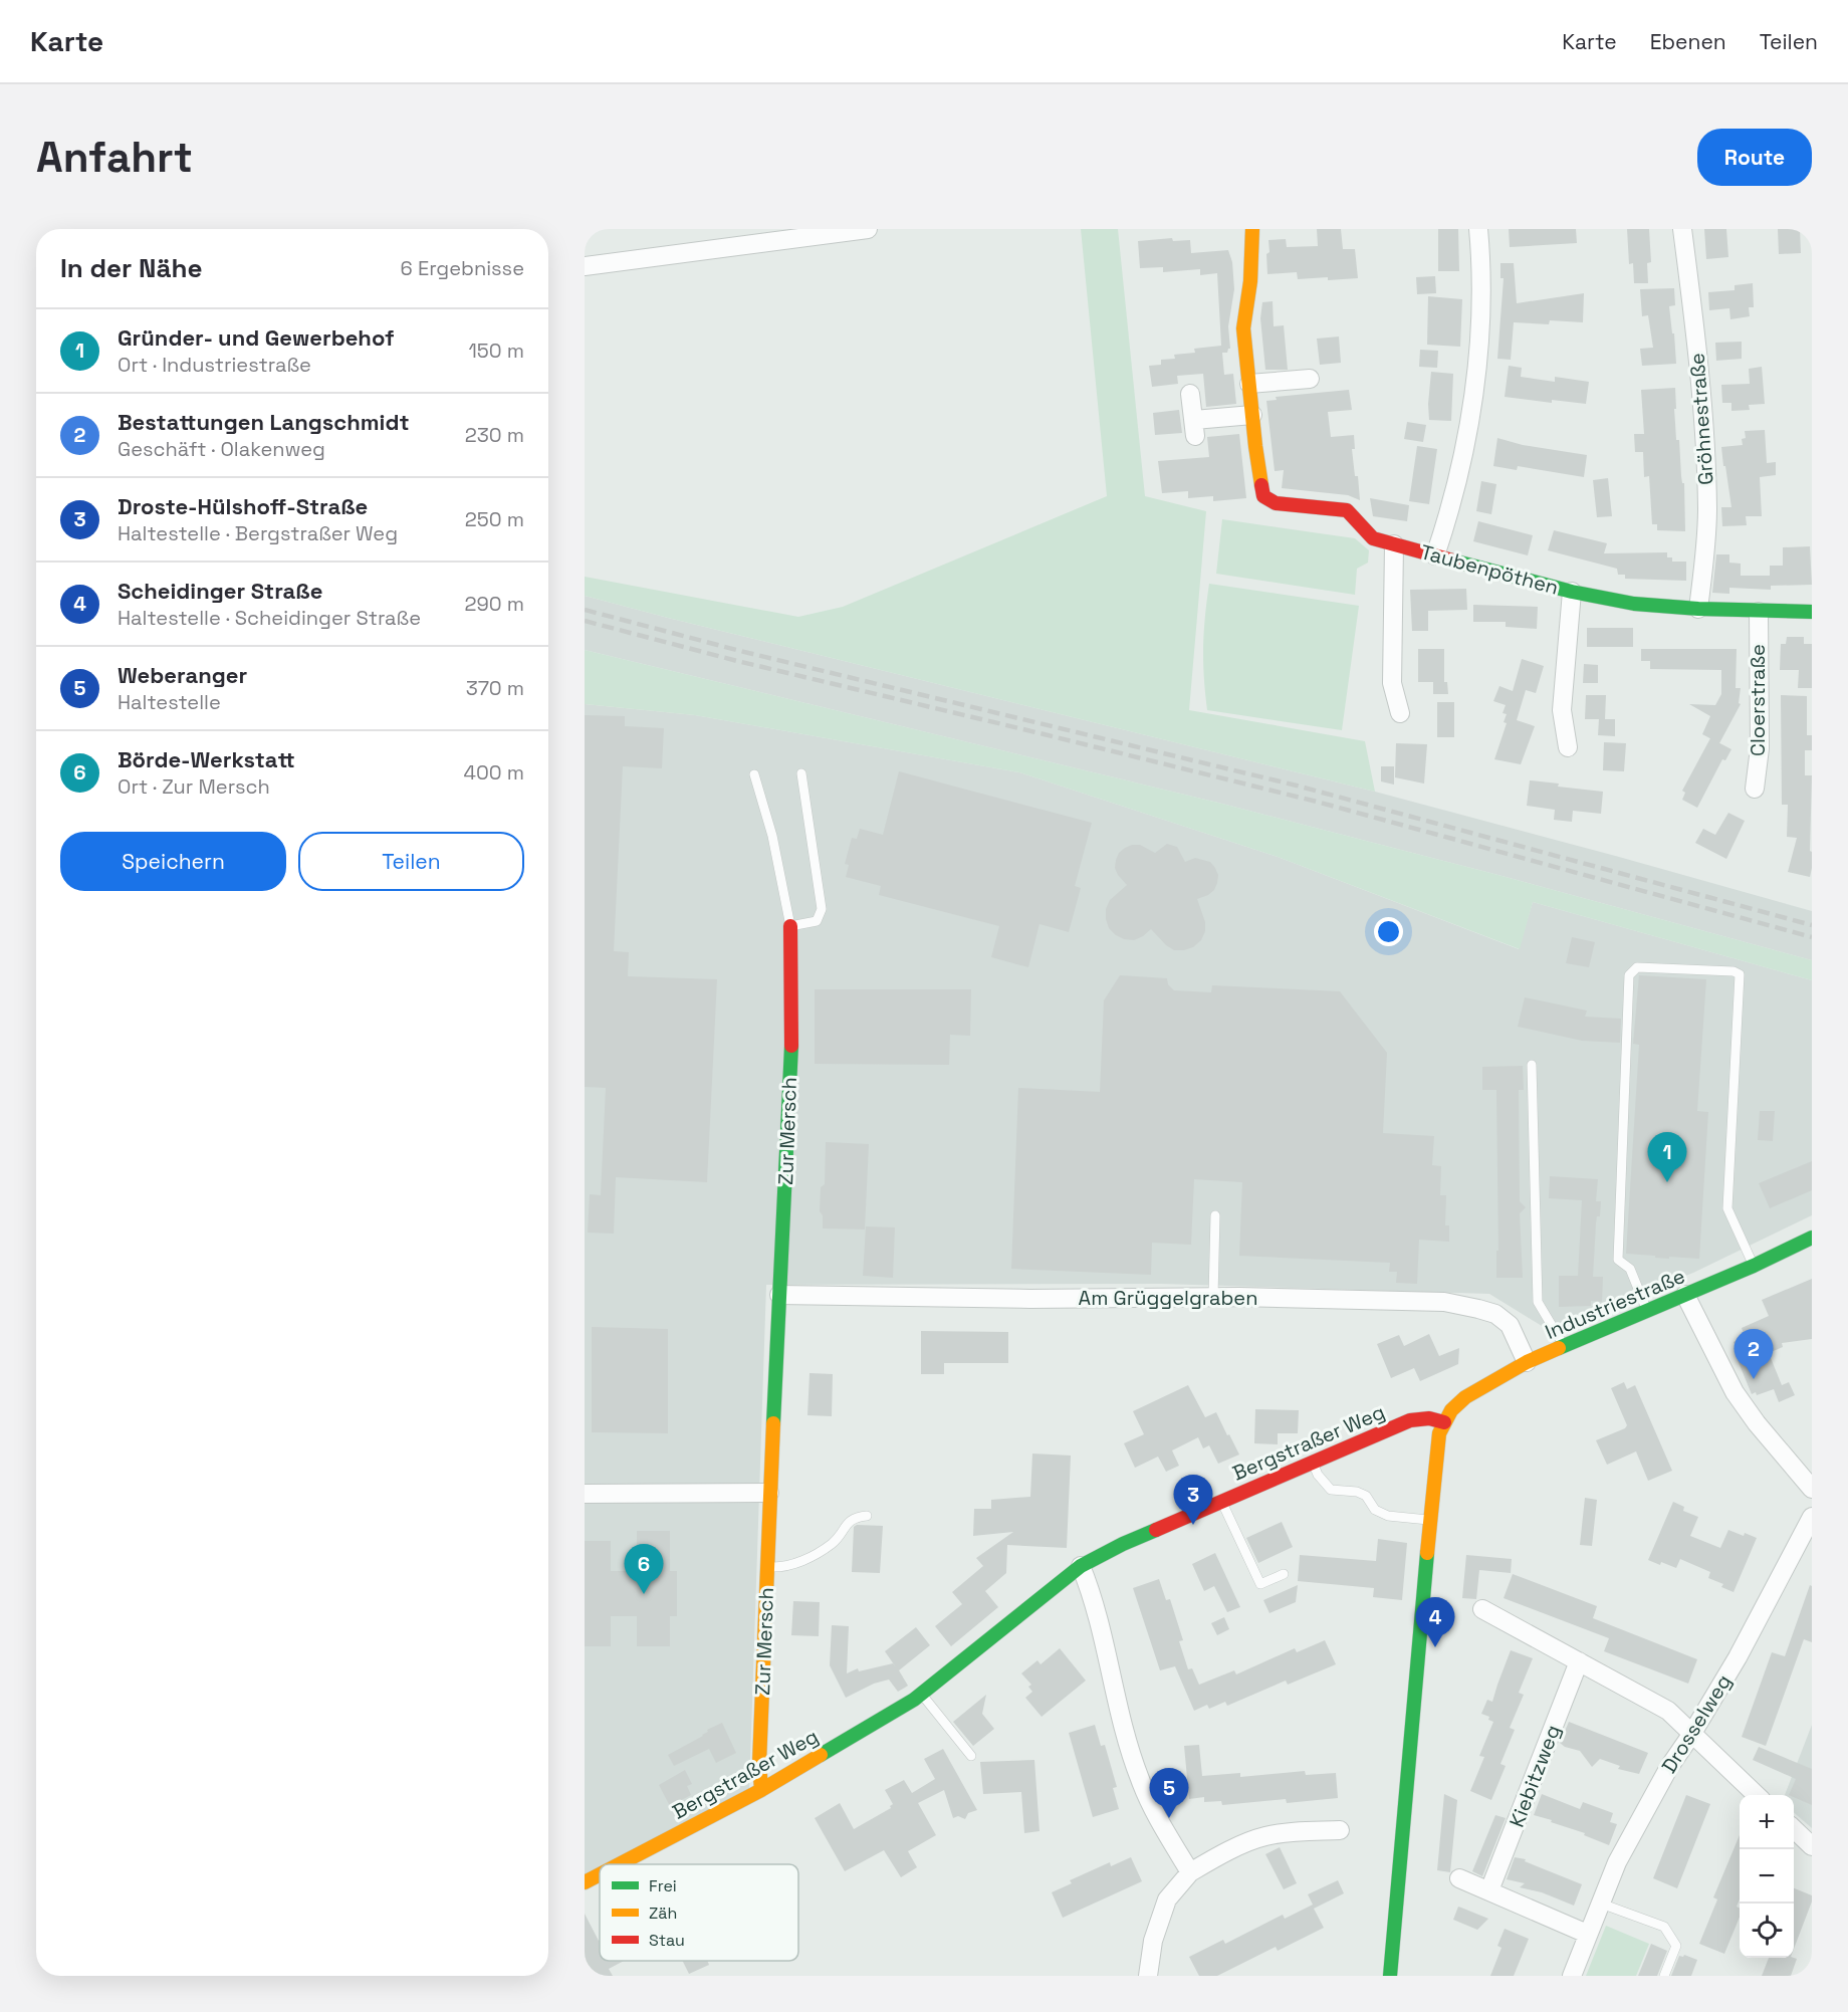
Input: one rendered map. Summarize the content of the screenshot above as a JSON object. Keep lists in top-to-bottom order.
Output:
{
  "streets": {
    "street": [
      "Gröhnestraße",
      "Taubenpöthen",
      "Cloerstraße",
      "Zur Mersch",
      "Am Grüggelgraben",
      "Industriestraße",
      "Bergstraßer Weg",
      "Drosselweg",
      "Kiebitzweg"
    ]
  },
  "crossings": [
    ["Gröhnestraße", "Taubenpöthen"],
    ["Taubenpöthen", "Cloerstraße"],
    ["Zur Mersch", "Am Grüggelgraben"],
    ["Zur Mersch", "Bergstraßer Weg"],
    ["Am Grüggelgraben", "Industriestraße"],
    ["Industriestraße", "Bergstraßer Weg"]
  ],
  "legend": ["Frei", "Zäh", "Stau"],
  "page": {
    "header": "Karte",
    "nav": ["Karte", "Ebenen", "Teilen"],
    "buttons": [
      "Route",
      ["Speichern", "Teilen"]
    ],
    "title": "Anfahrt",
    "heading": ["In der Nähe", "6 Ergebnisse"],
    "list": [
      {
        "mark": "1",
        "name": "Gründer- und Gewerbehof",
        "note": "Ort · Industriestraße",
        "value": "150 m"
      },
      {
        "mark": "2",
        "name": "Bestattungen Langschmidt",
        "note": "Geschäft · Olakenweg",
        "value": "230 m"
      },
      {
        "mark": "3",
        "name": "Droste-Hülshoff-Straße",
        "note": "Haltestelle · Bergstraßer Weg",
        "value": "250 m"
      },
      {
        "mark": "4",
        "name": "Scheidinger Straße",
        "note": "Haltestelle · Scheidinger Straße",
        "value": "290 m"
      },
      {
        "mark": "5",
        "name": "Weberanger",
        "note": "Haltestelle",
        "value": "370 m"
      },
      {
        "mark": "6",
        "name": "Börde-Werkstatt",
        "note": "Ort · Zur Mersch",
        "value": "400 m"
      }
    ],
    "pins": [
      "1",
      "2",
      "3",
      "6",
      "4",
      "5"
    ],
    "map_buttons": ["+", "−"]
  }
}
